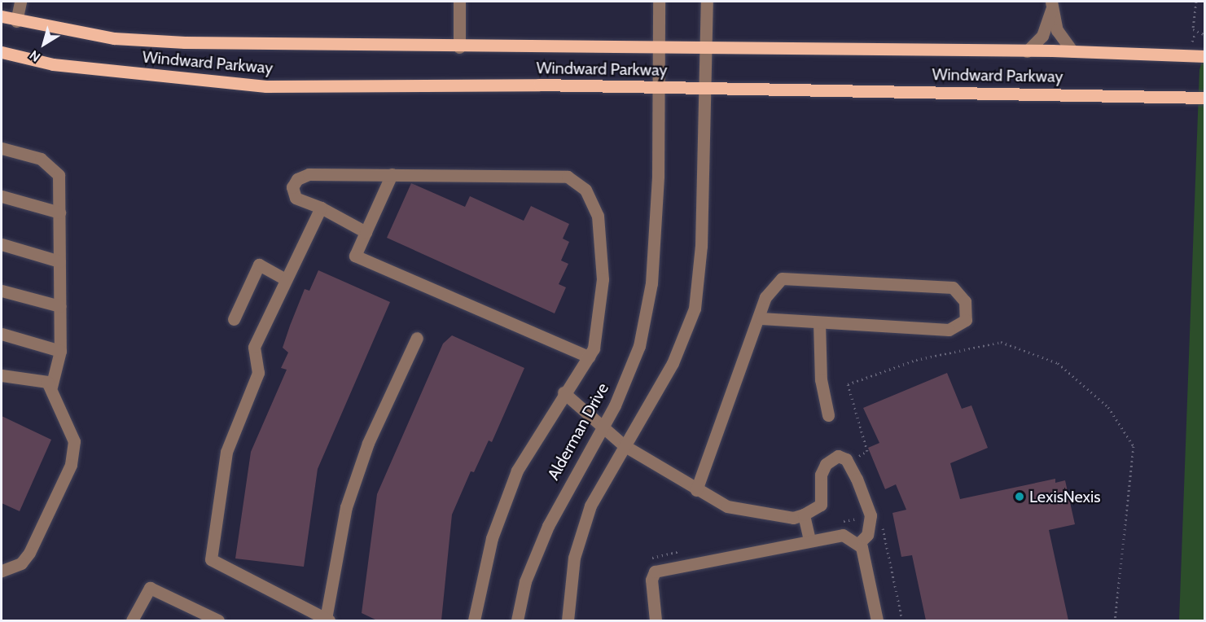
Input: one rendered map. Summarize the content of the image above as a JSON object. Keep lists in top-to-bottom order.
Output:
{
  "streets": {
    "main road": ["Windward Parkway"],
    "street": ["Alderman Drive"]
  },
  "crossings": [
    ["Windward Parkway", "Alderman Drive"]
  ],
  "places": ["LexisNexis"],
  "north": "bottom left"
}
